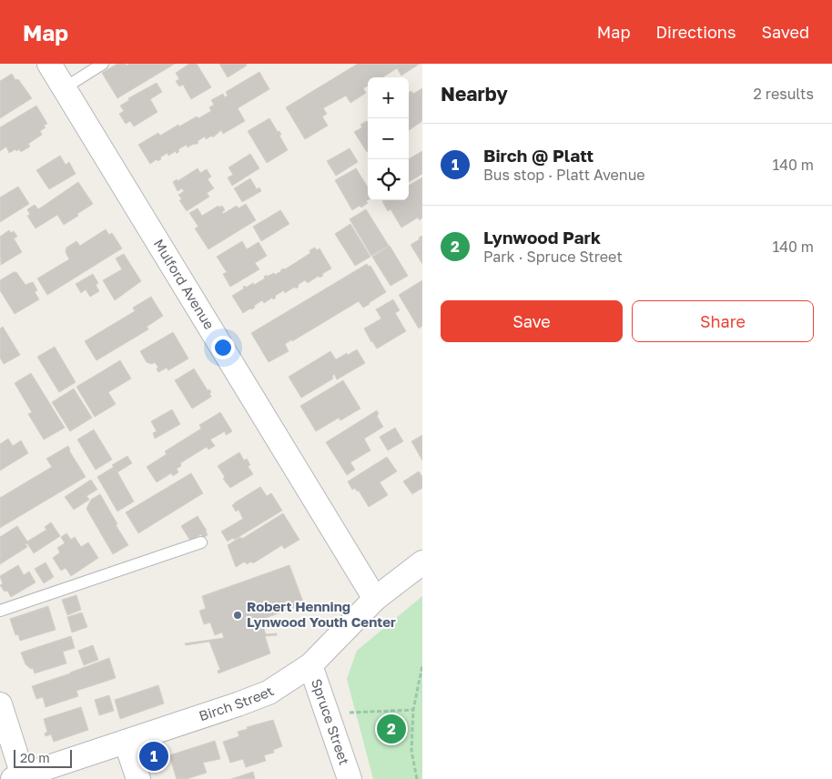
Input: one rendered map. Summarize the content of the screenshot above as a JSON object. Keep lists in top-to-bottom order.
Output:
{
  "streets": {
    "street": ["Mulford Avenue", "Birch Street", "Spruce Street"]
  },
  "crossings": [
    ["Mulford Avenue", "Birch Street"],
    ["Birch Street", "Spruce Street"]
  ],
  "places": ["Robert Henning Lynwood Youth Center"],
  "scale_bar": "20 m",
  "page": {
    "header": "Map",
    "nav": ["Map", "Directions", "Saved"],
    "heading": ["Nearby", "2 results"],
    "map_buttons": ["+", "−"],
    "list": [
      {
        "mark": "1",
        "name": "Birch @ Platt",
        "note": "Bus stop · Platt Avenue",
        "value": "140 m"
      },
      {
        "mark": "2",
        "name": "Lynwood Park",
        "note": "Park · Spruce Street",
        "value": "140 m"
      }
    ],
    "buttons": ["Save", "Share"],
    "pins": ["2", "1"],
    "scale": "20 m"
  }
}
